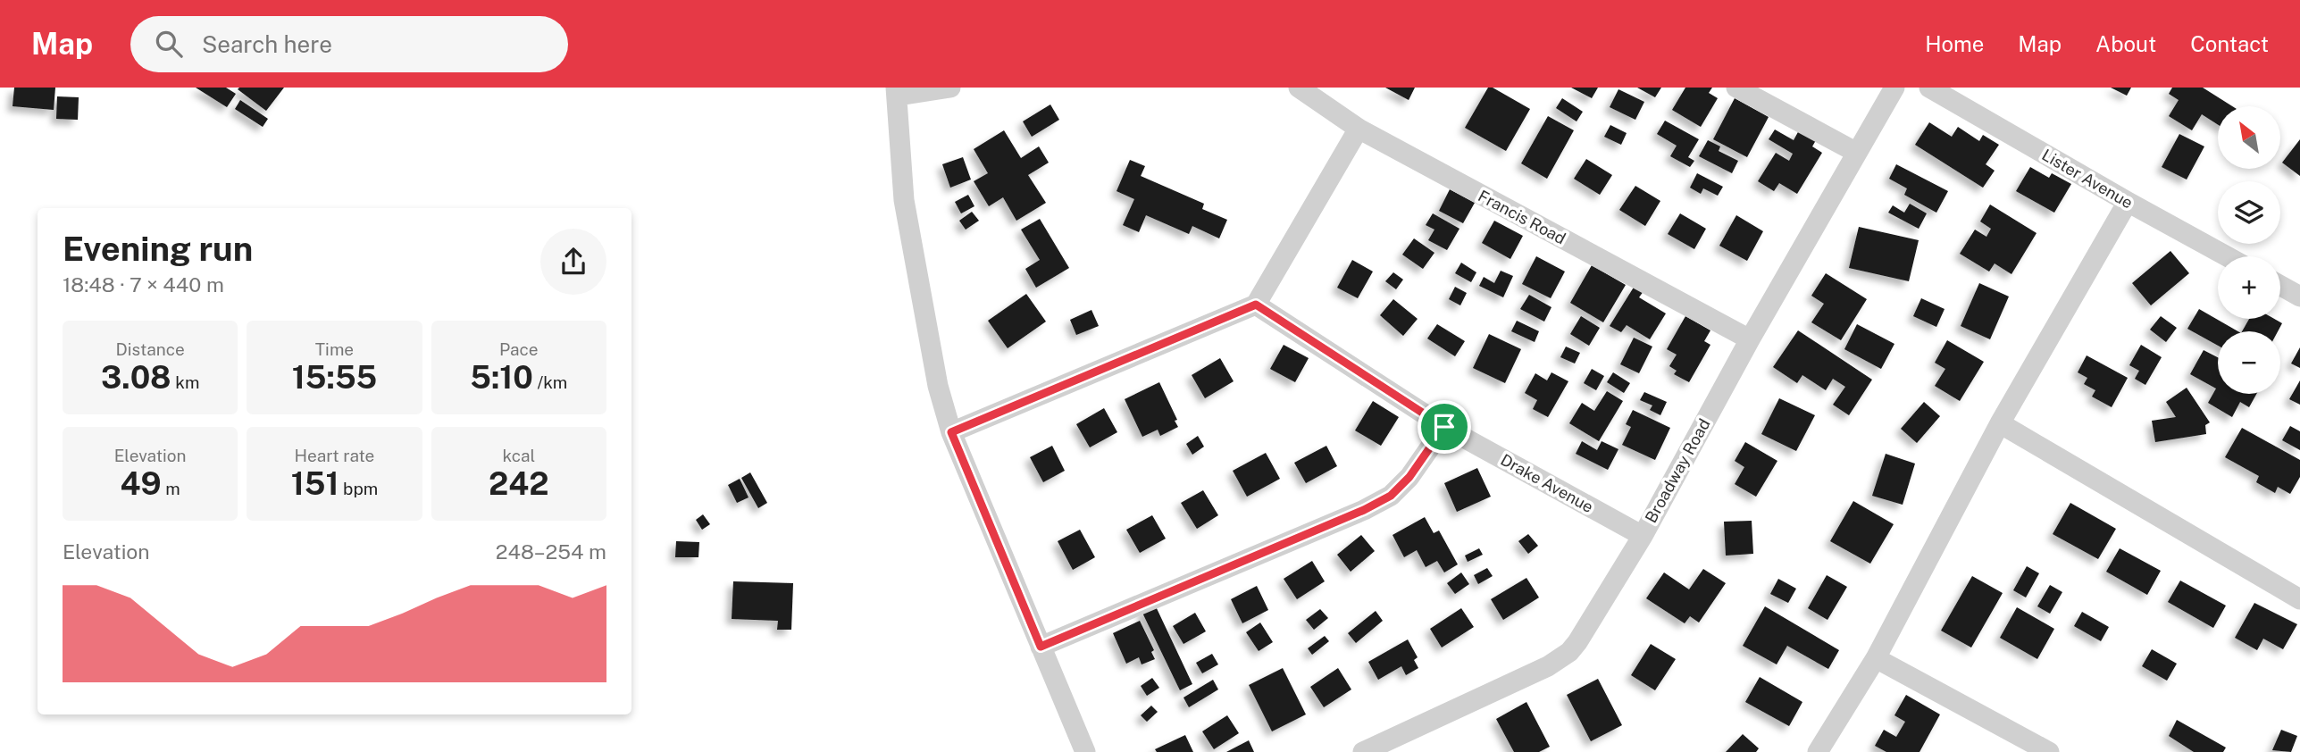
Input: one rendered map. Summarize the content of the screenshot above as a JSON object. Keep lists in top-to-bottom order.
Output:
{
  "streets": {
    "street": [
      "Lister Avenue",
      "Francis Road",
      "Broadway Road",
      "Drake Avenue"
    ]
  },
  "crossings": [
    ["Francis Road", "Broadway Road"],
    ["Broadway Road", "Drake Avenue"]
  ],
  "north": "top left",
  "page": {
    "header": "Map",
    "search": "Search here",
    "nav": [
      "Home",
      "Map",
      "About",
      "Contact"
    ],
    "map_buttons": ["+", "−"],
    "heading": ["Evening run", "18:48 · 7 × 440 m"],
    "stats": [
      ["Distance", "3.08 km"],
      ["Time", "15:55"],
      ["Pace", "5:10 /km"],
      ["Elevation", "49 m"],
      ["Heart rate", "151 bpm"],
      ["kcal", "242"]
    ],
    "chart": ["Elevation", "248–254 m"]
  }
}
